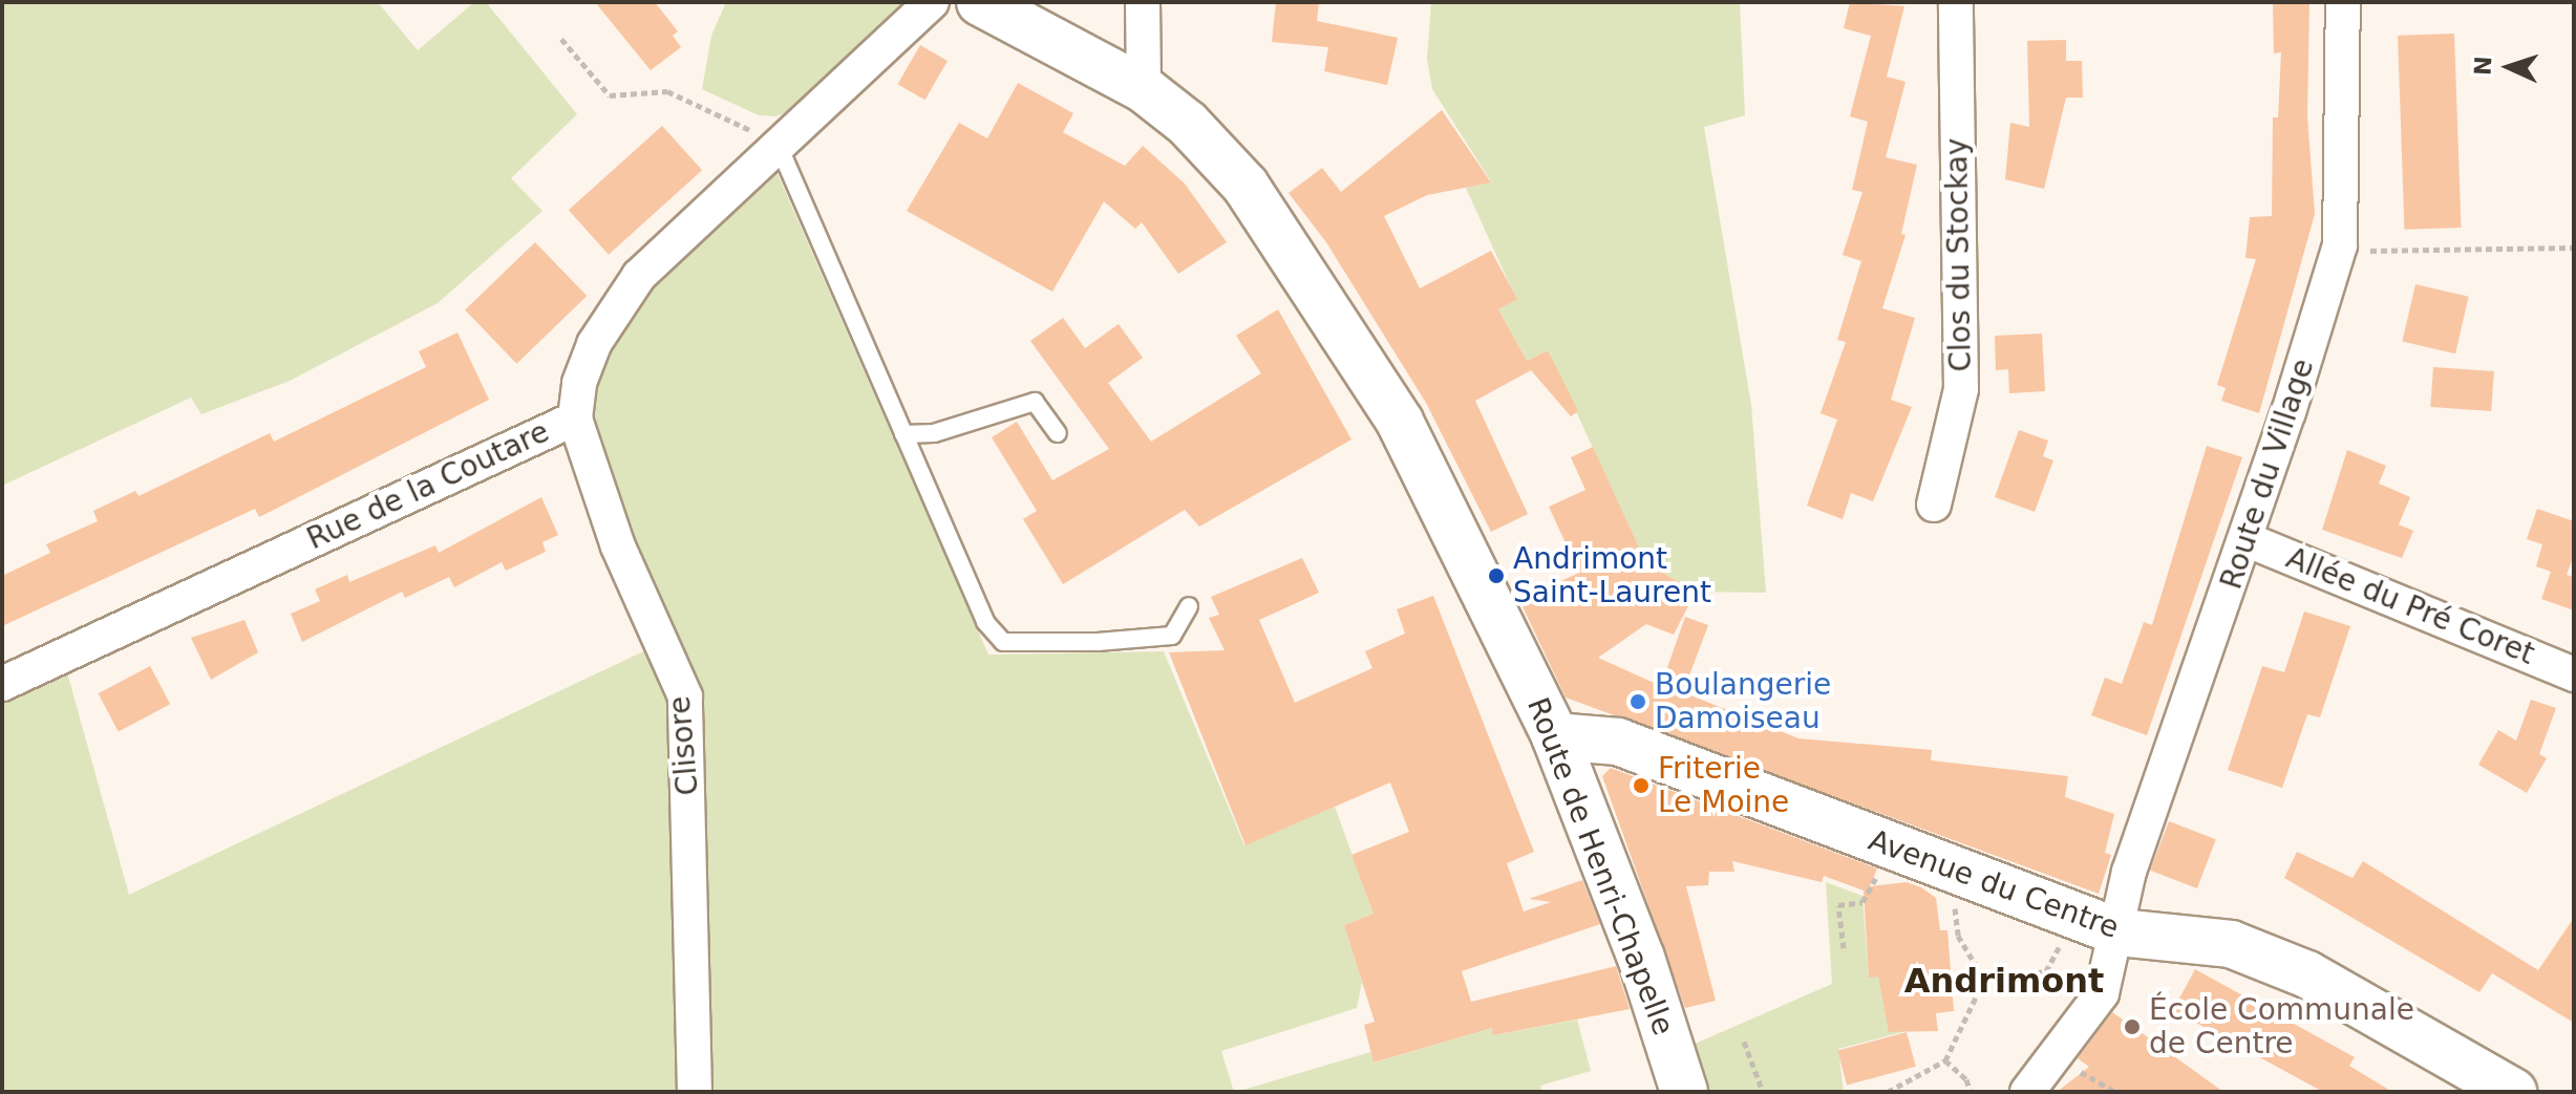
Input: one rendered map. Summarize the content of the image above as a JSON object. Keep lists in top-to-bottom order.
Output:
{
  "streets": {
    "street": [
      "Clos du Stockay",
      "Route du Village",
      "Rue de la Coutare",
      "Allée du Pré Coret",
      "Clisore",
      "Route de Henri-Chapelle",
      "Avenue du Centre"
    ]
  },
  "crossings": [
    ["Route du Village", "Allée du Pré Coret"],
    ["Route du Village", "Avenue du Centre"],
    ["Rue de la Coutare", "Clisore"],
    ["Route de Henri-Chapelle", "Avenue du Centre"]
  ],
  "districts": ["Andrimont"],
  "places": [
    "Andrimont Saint-Laurent",
    "Boulangerie Damoiseau",
    "Friterie Le Moine",
    "École Communale de Centre"
  ],
  "north": "left"
}
